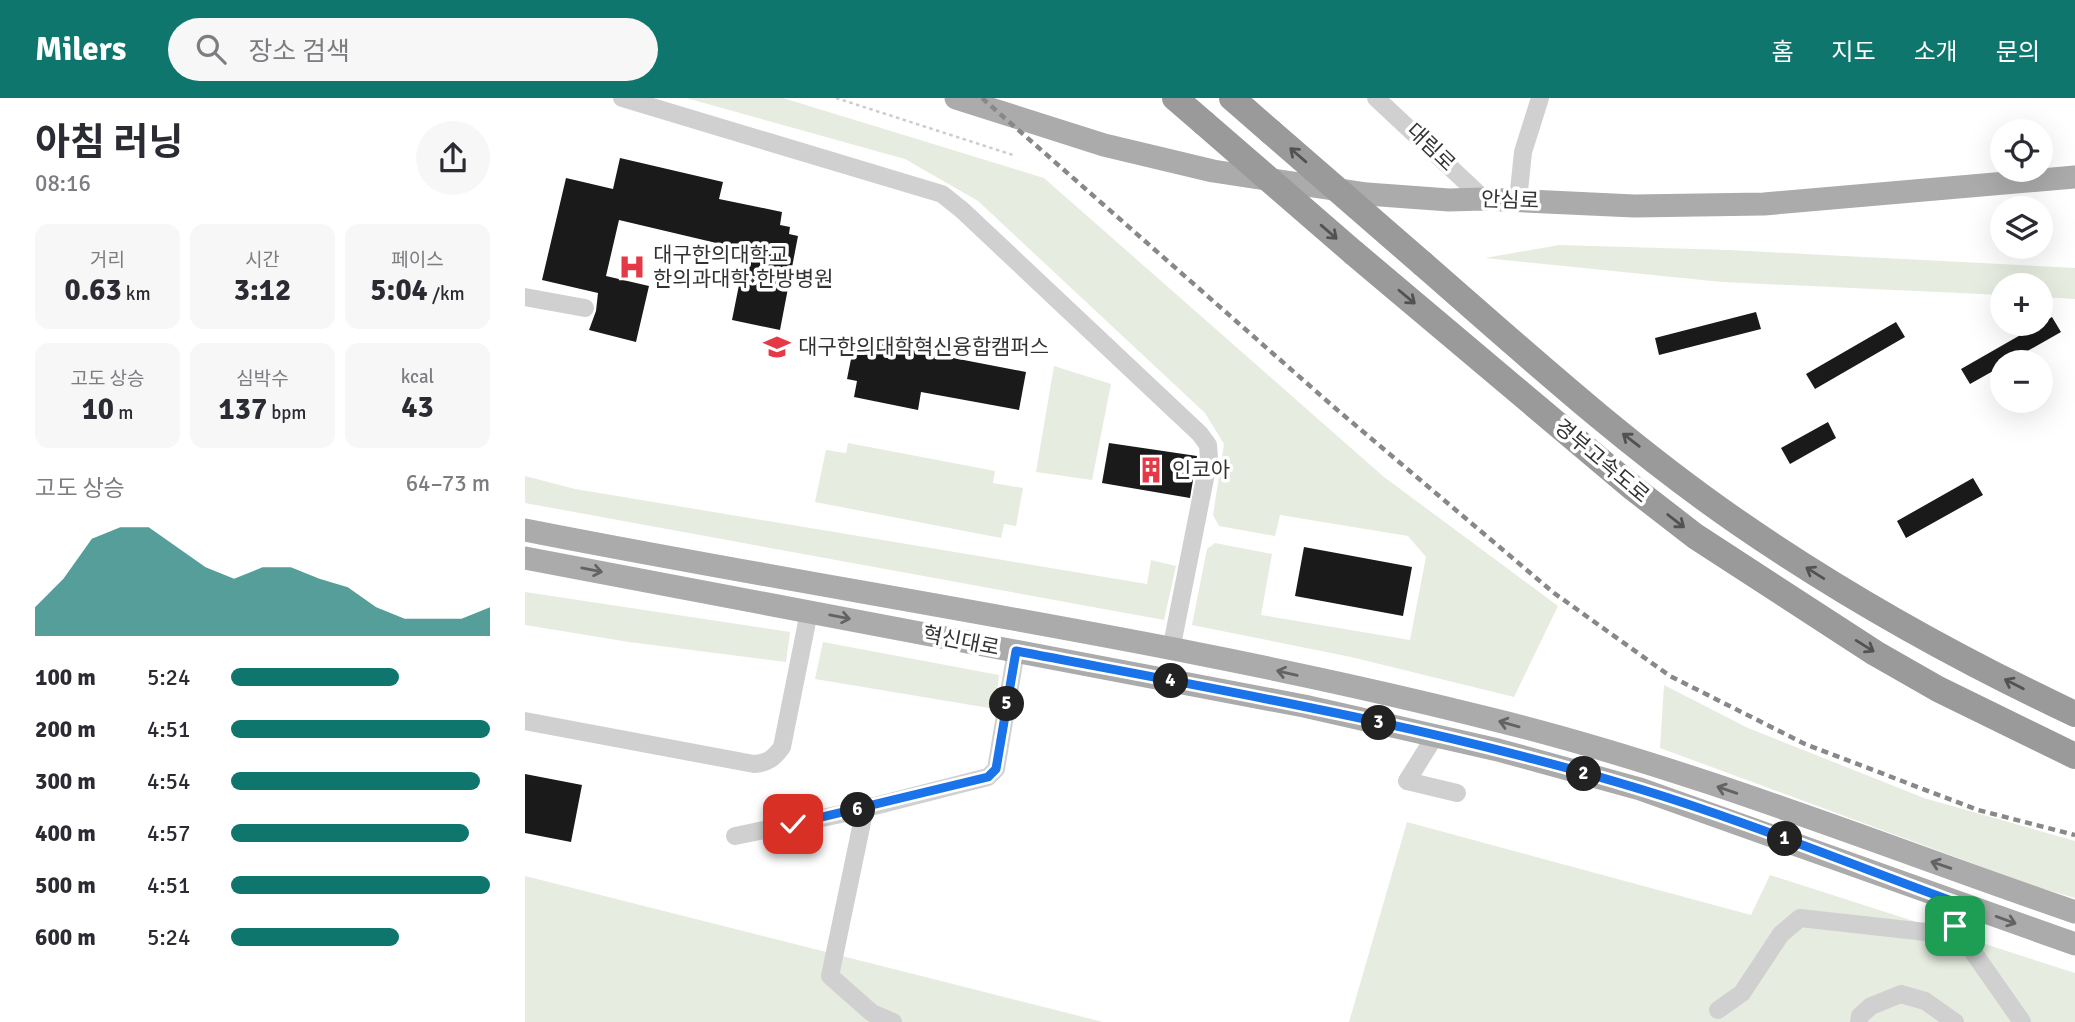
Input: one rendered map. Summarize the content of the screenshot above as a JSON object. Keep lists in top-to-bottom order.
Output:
{
  "streets": {
    "highway": ["경부고속도로"],
    "main road": ["안심로", "혁신대로"],
    "street": ["대림로"]
  },
  "crossings": [
    ["대림로", "안심로"]
  ],
  "places": {
    "hospital": ["대구한의대학교 한의과대학·한방병원"],
    "school or university": ["대구한의대학혁신융합캠퍼스"],
    "building": ["인코아"]
  },
  "page": {
    "header": "Milers",
    "search": "장소 검색",
    "nav": [
      "홈",
      "지도",
      "소개",
      "문의"
    ],
    "heading": ["아침 러닝", "08:16"],
    "map_buttons": ["+", "−"],
    "stats": [
      ["거리", "0.63 km"],
      ["시간", "3:12"],
      ["페이스", "5:04 /km"],
      ["고도 상승", "10 m"],
      ["심박수", "137 bpm"],
      ["kcal", "43"]
    ],
    "chart": ["고도 상승", "64–73 m"],
    "list": [
      {
        "name": "100 m",
        "note": "5:24"
      },
      {
        "name": "200 m",
        "note": "4:51"
      },
      {
        "name": "300 m",
        "note": "4:54"
      },
      {
        "name": "400 m",
        "note": "4:57"
      },
      {
        "name": "500 m",
        "note": "4:51"
      },
      {
        "name": "600 m",
        "note": "5:24"
      }
    ],
    "pins": [
      "4",
      "5",
      "3",
      "2",
      "6",
      "1"
    ]
  }
}
